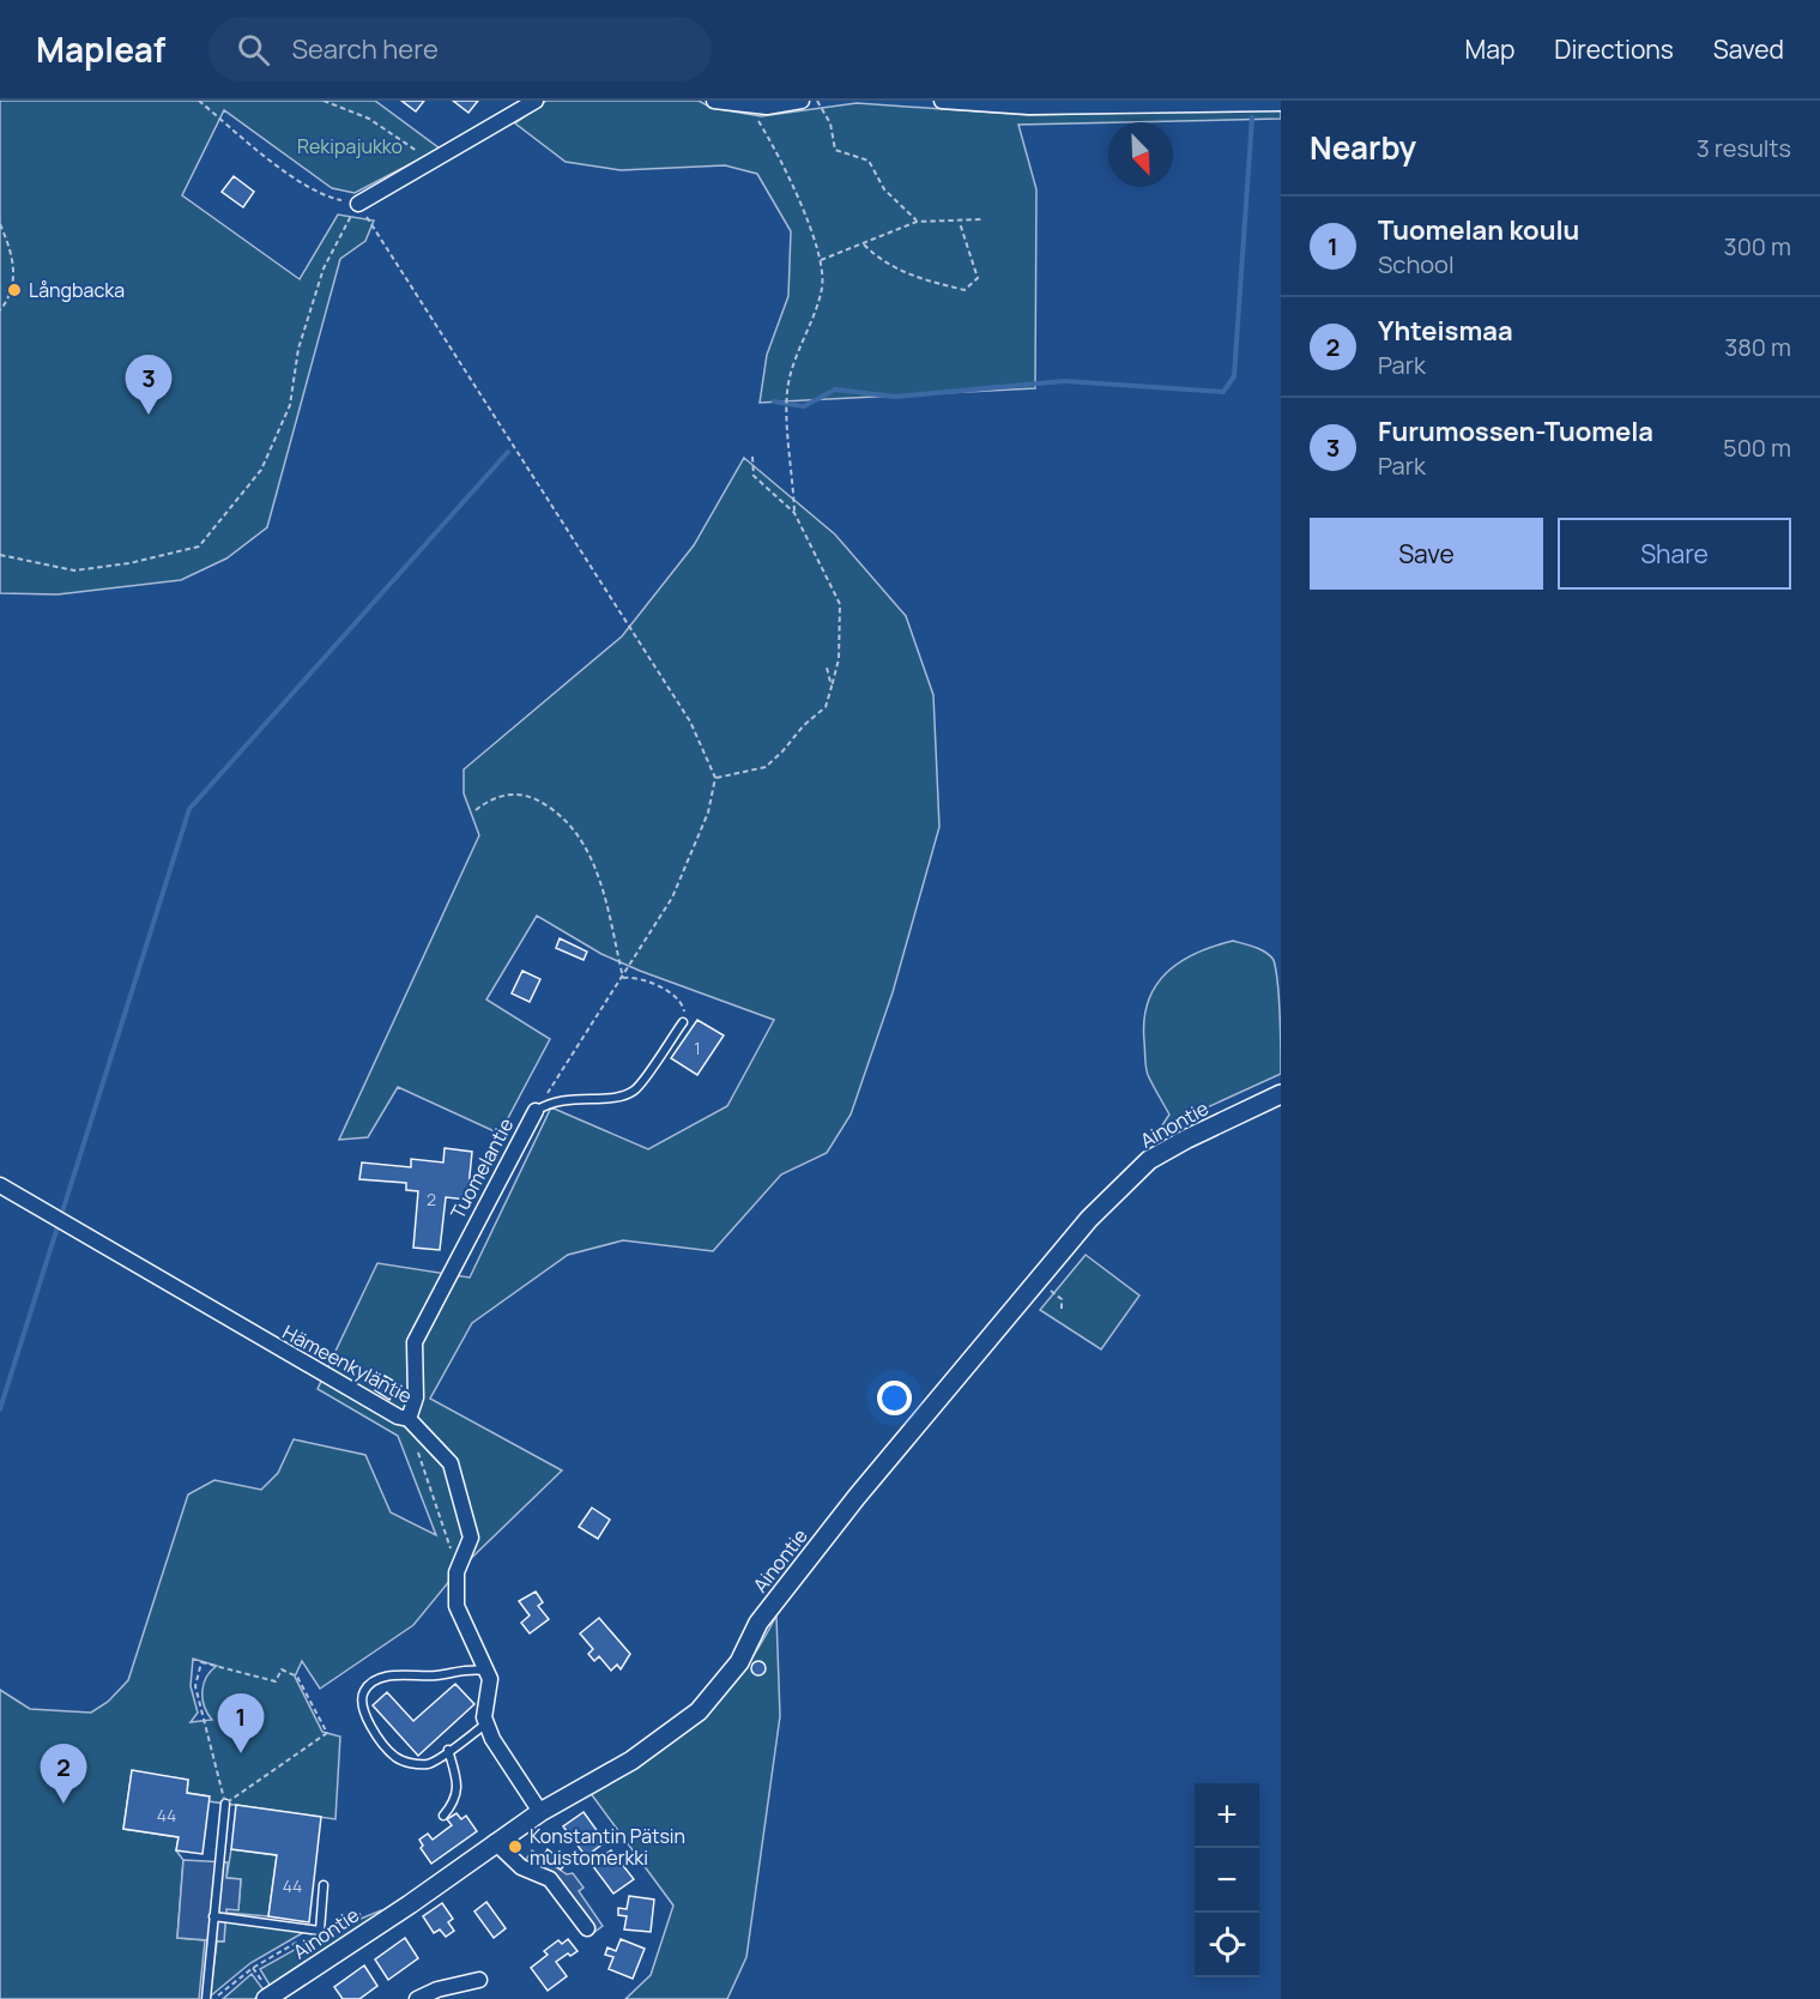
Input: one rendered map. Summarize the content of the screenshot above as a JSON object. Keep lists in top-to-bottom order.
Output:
{
  "streets": {
    "street": ["Ainontie", "Tuomelantie", "Hämeenkyläntie"]
  },
  "crossings": [
    ["Tuomelantie", "Hämeenkyläntie"]
  ],
  "parks": ["Rekipajukko"],
  "places": ["Långbacka", "Konstantin Pätsin muistomerkki"],
  "house_numbers": [
    "1",
    "2",
    "44",
    "44"
  ],
  "north": "bottom right",
  "page": {
    "header": "Mapleaf",
    "search": "Search here",
    "nav": ["Map", "Directions", "Saved"],
    "heading": ["Nearby", "3 results"],
    "list": [
      {
        "mark": "1",
        "name": "Tuomelan koulu",
        "note": "School",
        "value": "300 m"
      },
      {
        "mark": "2",
        "name": "Yhteismaa",
        "note": "Park",
        "value": "380 m"
      },
      {
        "mark": "3",
        "name": "Furumossen-Tuomela",
        "note": "Park",
        "value": "500 m"
      }
    ],
    "pins": ["3", "1", "2"],
    "buttons": ["Save", "Share"],
    "map_buttons": ["+", "−"]
  }
}
